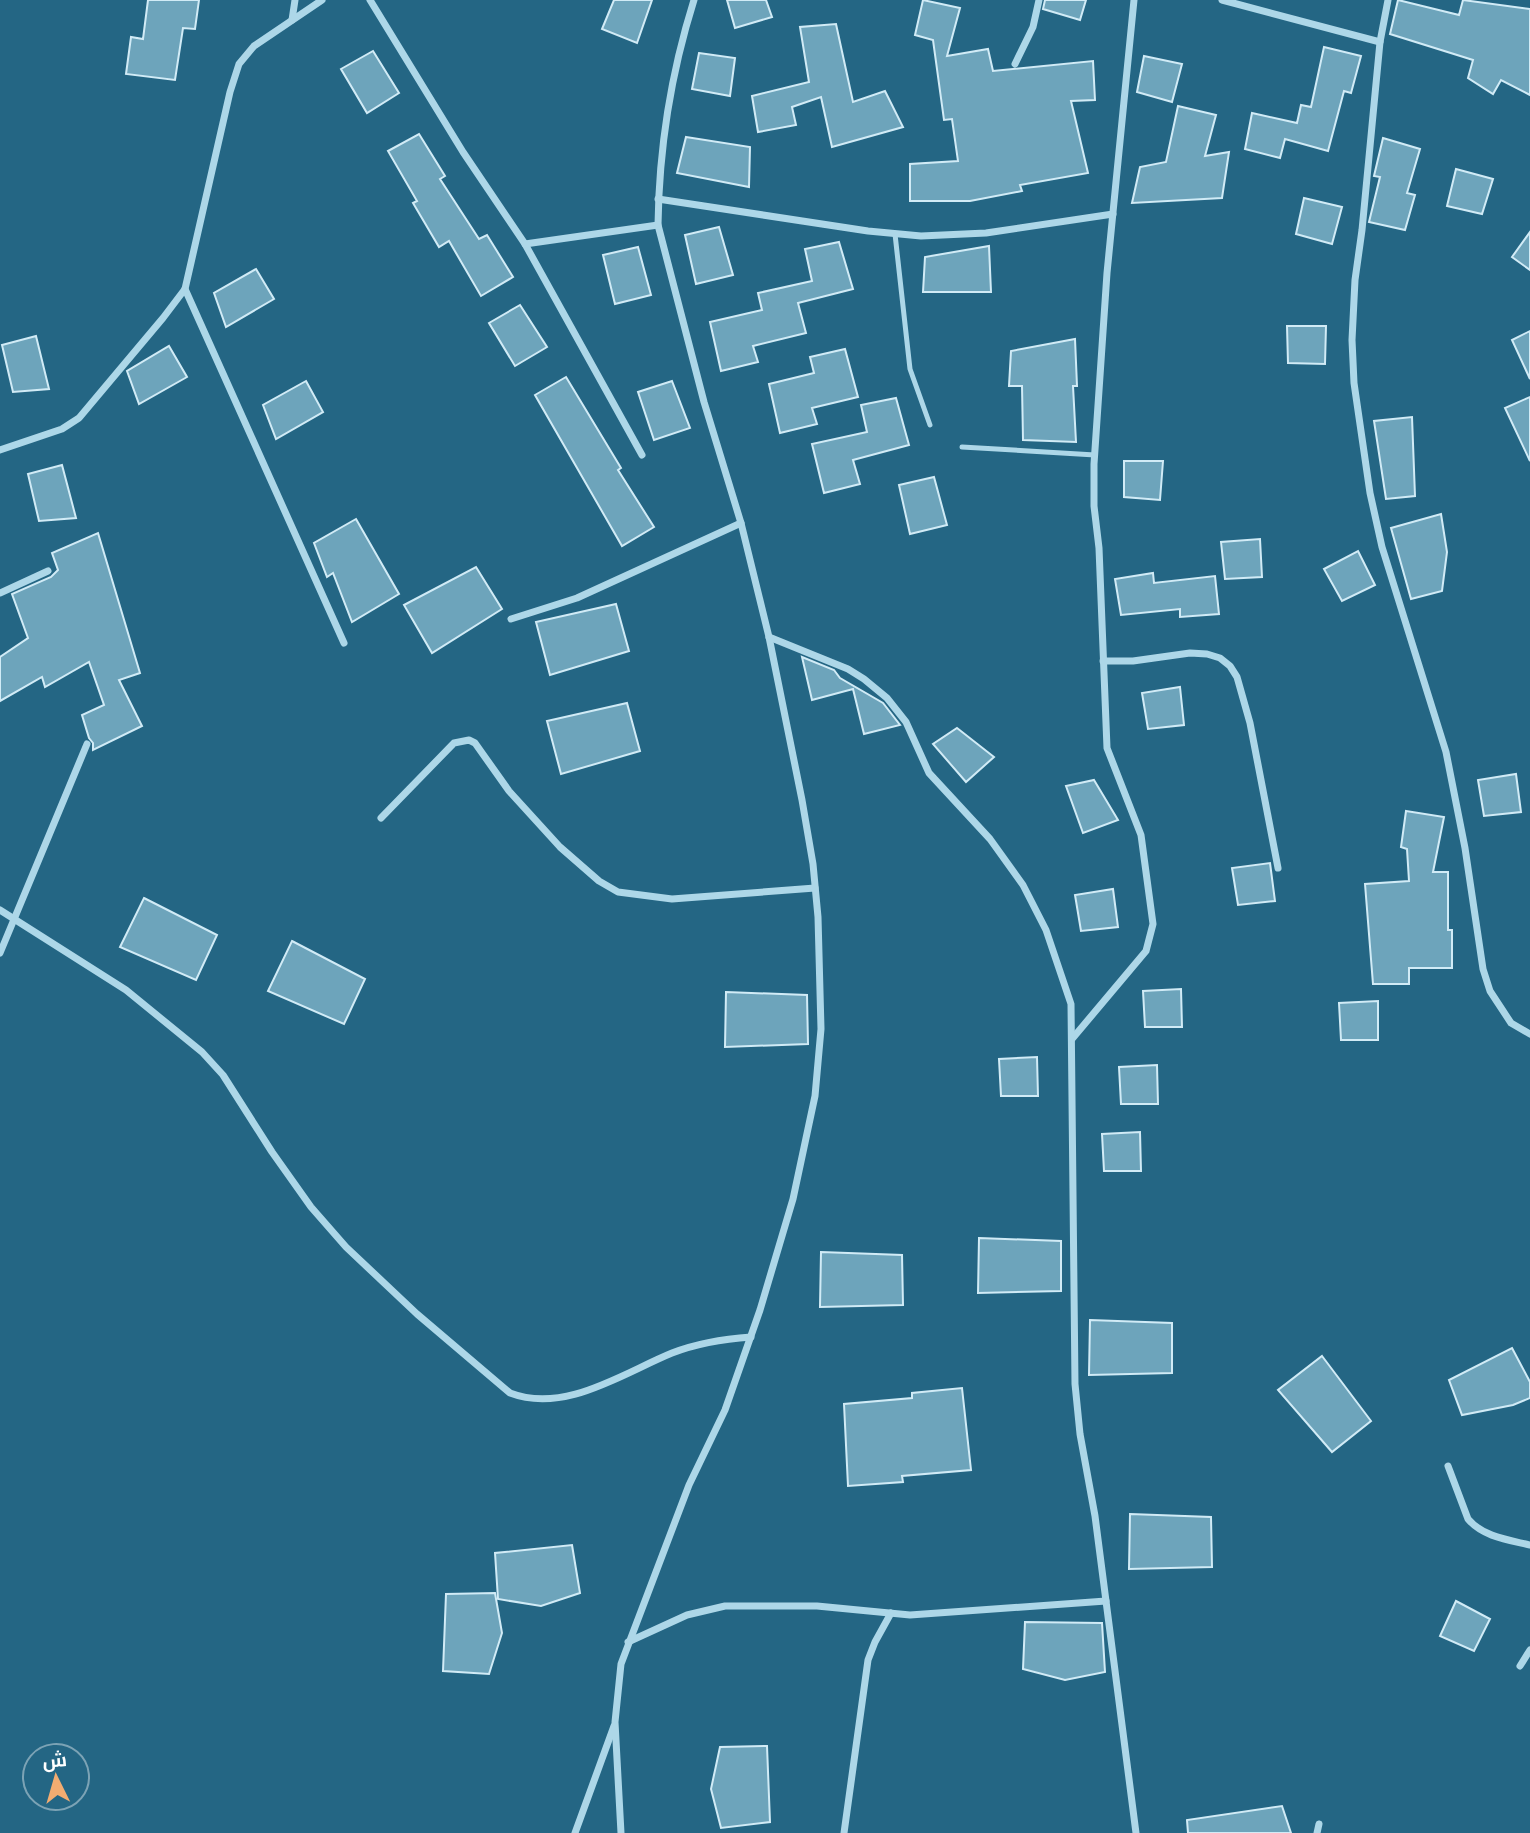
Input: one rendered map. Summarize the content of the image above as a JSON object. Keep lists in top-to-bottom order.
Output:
{
  "north": "top"
}
